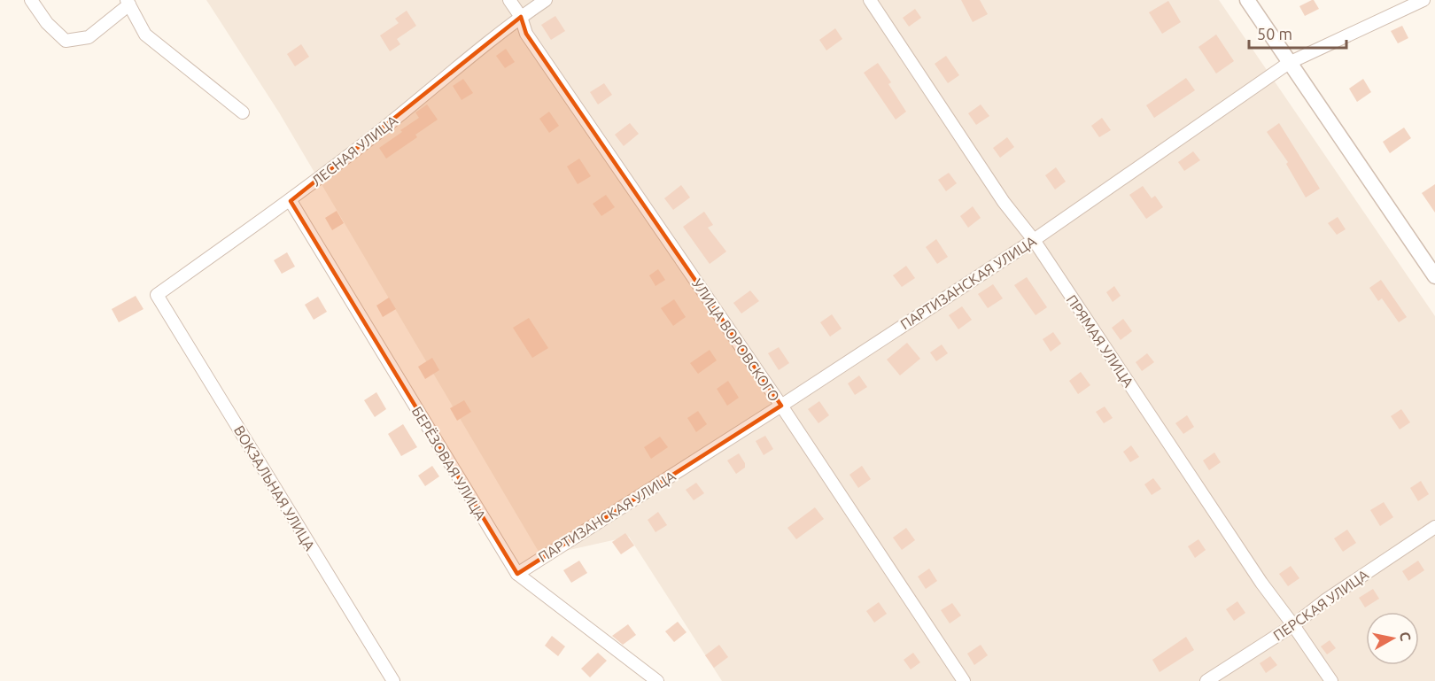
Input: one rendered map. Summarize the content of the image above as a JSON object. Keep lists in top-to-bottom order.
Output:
{
  "streets": {
    "street": [
      "ЛЕСНАЯ УЛИЦА",
      "ПАРТИЗАНСКАЯ УЛИЦА",
      "УЛИЦА ВОРОВСКОГО",
      "ПРЯМАЯ УЛИЦА",
      "БЕРЁЗОВАЯ УЛИЦА",
      "ВОКЗАЛЬНАЯ УЛИЦА",
      "ПЕРСКАЯ УЛИЦА"
    ]
  },
  "crossings": [
    ["ЛЕСНАЯ УЛИЦА", "УЛИЦА ВОРОВСКОГО"],
    ["ЛЕСНАЯ УЛИЦА", "БЕРЁЗОВАЯ УЛИЦА"],
    ["ЛЕСНАЯ УЛИЦА", "ВОКЗАЛЬНАЯ УЛИЦА"],
    ["ПАРТИЗАНСКАЯ УЛИЦА", "УЛИЦА ВОРОВСКОГО"],
    ["ПАРТИЗАНСКАЯ УЛИЦА", "ПРЯМАЯ УЛИЦА"],
    ["ПАРТИЗАНСКАЯ УЛИЦА", "БЕРЁЗОВАЯ УЛИЦА"],
    ["ПРЯМАЯ УЛИЦА", "ПЕРСКАЯ УЛИЦА"]
  ],
  "scale_bar": "50 m",
  "north": "right"
}
